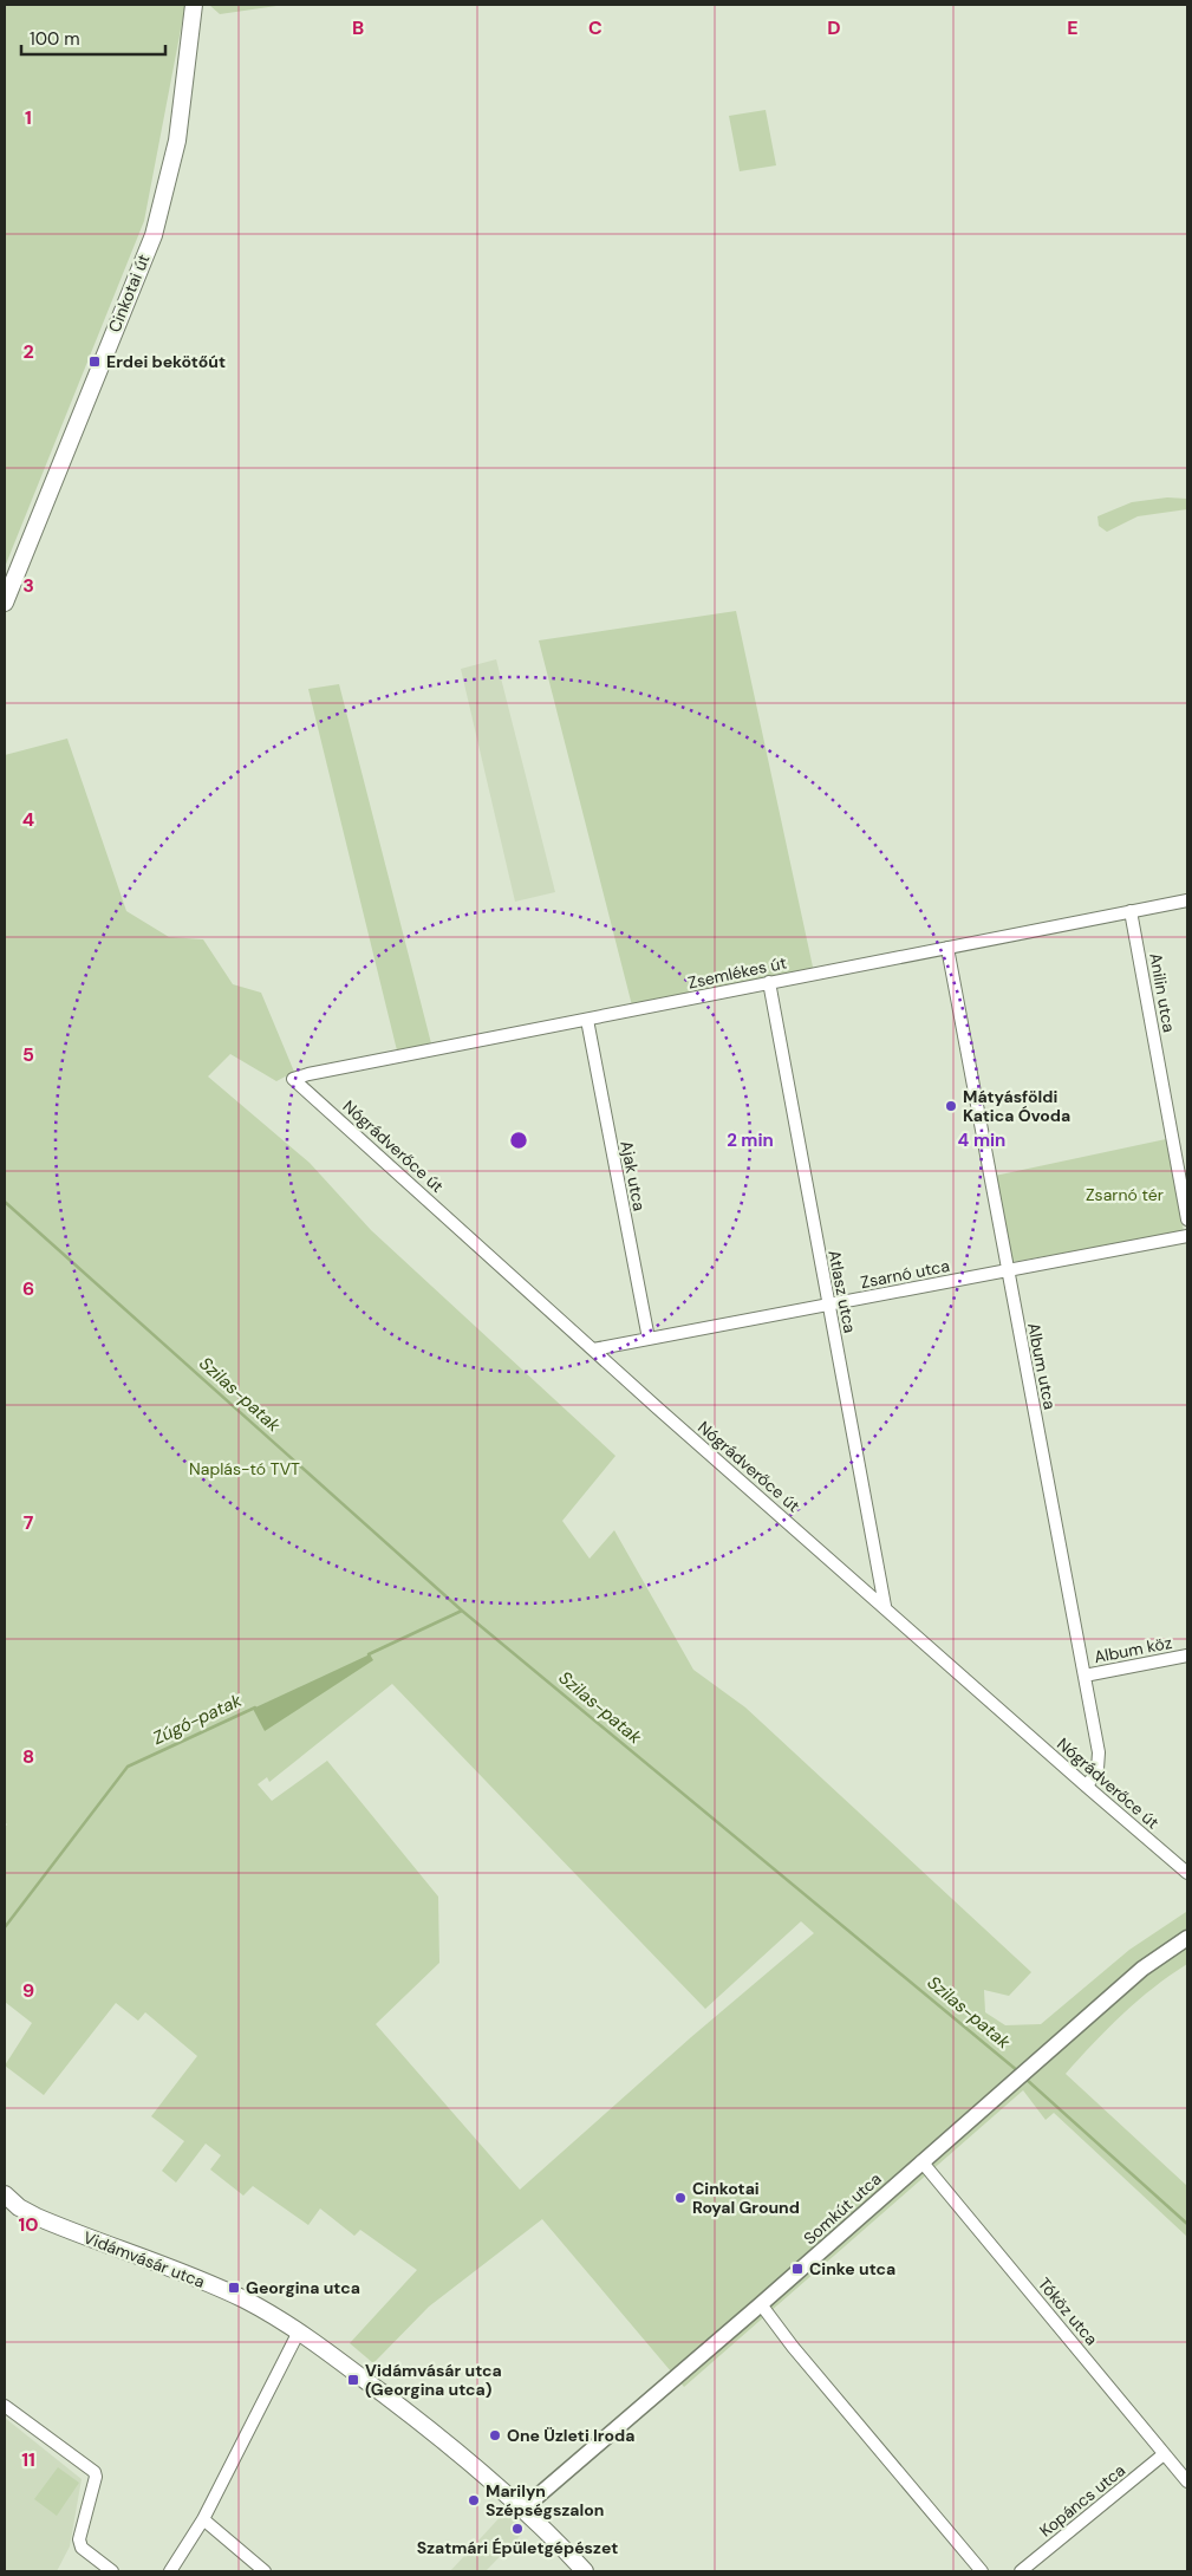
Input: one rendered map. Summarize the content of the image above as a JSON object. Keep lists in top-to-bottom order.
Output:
{
  "streets": {
    "main road": ["Cinkotai út", "Vidámvásár utca"],
    "street": [
      "Zsemlékes út",
      "Anilin utca",
      "Nógrádverőce út",
      "Ajak utca",
      "Zsarnó utca",
      "Atlasz utca",
      "Album utca",
      "Album köz",
      "Somkút utca",
      "Tóköz utca",
      "Kopáncs utca"
    ]
  },
  "crossings": [
    ["Zsemlékes út", "Anilin utca"],
    ["Zsemlékes út", "Nógrádverőce út"],
    ["Zsemlékes út", "Ajak utca"],
    ["Zsemlékes út", "Atlasz utca"],
    ["Zsemlékes út", "Album utca"],
    ["Nógrádverőce út", "Zsarnó utca"],
    ["Nógrádverőce út", "Atlasz utca"],
    ["Nógrádverőce út", "Album utca"],
    ["Ajak utca", "Zsarnó utca"],
    ["Zsarnó utca", "Atlasz utca"],
    ["Zsarnó utca", "Album utca"],
    ["Album utca", "Album köz"],
    ["Somkút utca", "Vidámvásár utca"],
    ["Somkút utca", "Tóköz utca"],
    ["Tóköz utca", "Kopáncs utca"]
  ],
  "water": ["Szilas-patak", "Zúgó-patak"],
  "parks": ["Zsarnó tér", "Naplás-tó TVT"],
  "places": {
    "transit": [
      "Erdei bekötőút",
      "Cinke utca",
      "Georgina utca",
      "Vidámvásár utca (Georgina utca)"
    ],
    "other": [
      "Mátyásföldi Katica Óvoda",
      "Cinkotai Royal Ground",
      "One Üzleti Iroda",
      "Marilyn Szépségszalon",
      "Szatmári Épületgépészet"
    ]
  },
  "scale_bar": "100 m",
  "grid": {
    "columns": [
      "B",
      "C",
      "D",
      "E"
    ],
    "rows": [
      "1",
      "2",
      "3",
      "4",
      "5",
      "6",
      "7",
      "8",
      "9",
      "10",
      "11"
    ]
  },
  "rings": ["2 min", "4 min"]
}
